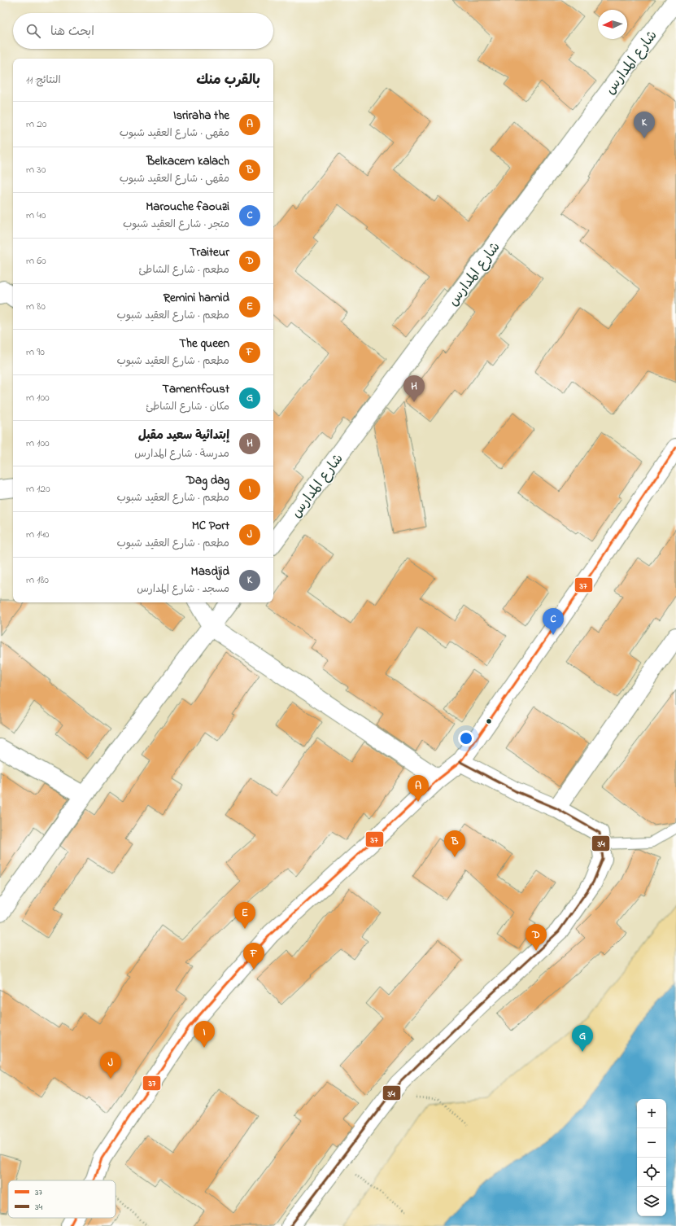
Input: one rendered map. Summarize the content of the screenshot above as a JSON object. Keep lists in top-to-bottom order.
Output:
{
  "streets": {
    "street": ["شارع المدارس"]
  },
  "lines": ["transit line 37", "transit line 34"],
  "legend": ["37", "34"],
  "north": "left",
  "page": {
    "search": "ابحث هنا",
    "heading": ["بالقرب منك", "النتائج: 11"],
    "list": [
      {
        "mark": "A",
        "name": "Isriraha the",
        "note": "مقهى · شارع العقيد شبوب",
        "value": "20 m"
      },
      {
        "mark": "B",
        "name": "Belkacem kalach",
        "note": "مقهى · شارع العقيد شبوب",
        "value": "30 m"
      },
      {
        "mark": "C",
        "name": "Marouche faouzi",
        "note": "متجر · شارع العقيد شبوب",
        "value": "40 m"
      },
      {
        "mark": "D",
        "name": "Traiteur",
        "note": "مطعم · شارع الشاطئ",
        "value": "60 m"
      },
      {
        "mark": "E",
        "name": "Remini hamid",
        "note": "مطعم · شارع العقيد شبوب",
        "value": "80 m"
      },
      {
        "mark": "F",
        "name": "The queen",
        "note": "مطعم · شارع العقيد شبوب",
        "value": "90 m"
      },
      {
        "mark": "G",
        "name": "Tamentfoust",
        "note": "مكان · شارع الشاطئ",
        "value": "100 m"
      },
      {
        "mark": "H",
        "name": "إبتدائية سعيد مقبل",
        "note": "مدرسة · شارع المدارس",
        "value": "100 m"
      },
      {
        "mark": "I",
        "name": "Dag dag",
        "note": "مطعم · شارع العقيد شبوب",
        "value": "120 m"
      },
      {
        "mark": "J",
        "name": "MC Port",
        "note": "مطعم · شارع العقيد شبوب",
        "value": "140 m"
      },
      {
        "mark": "K",
        "name": "Masdjid",
        "note": "مسجد · شارع المدارس",
        "value": "180 m"
      }
    ],
    "pins": [
      "K",
      "H",
      "C",
      "A",
      "B",
      "E",
      "D",
      "F",
      "I",
      "G",
      "J"
    ],
    "map_buttons": ["+", "−"]
  }
}
